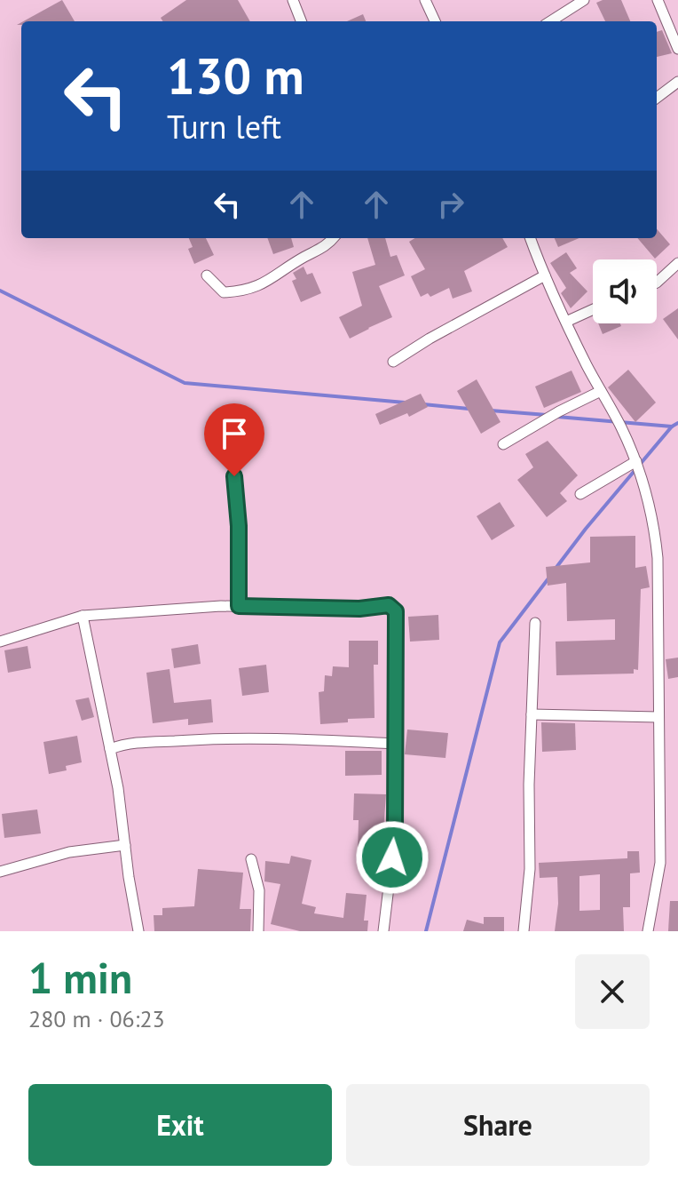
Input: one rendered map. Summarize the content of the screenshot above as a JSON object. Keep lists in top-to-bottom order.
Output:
{
  "page": {
    "turn": ["130 m", "Turn left"],
    "heading": ["1 min", "280 m · 06:23"],
    "buttons": ["Exit", "Share"]
  }
}
